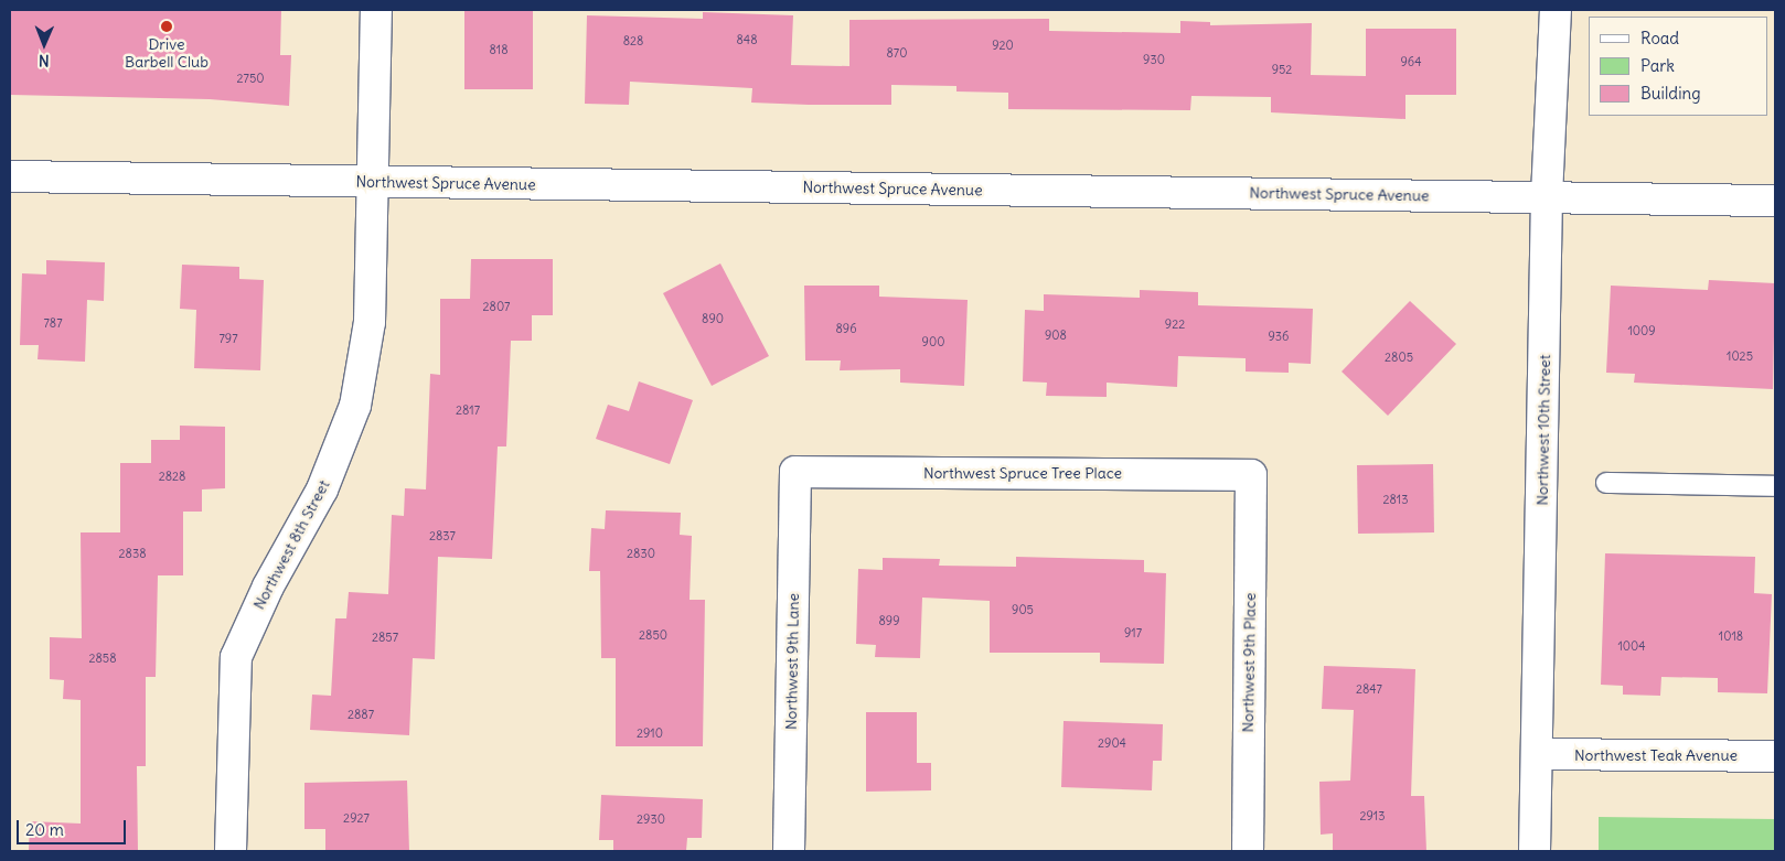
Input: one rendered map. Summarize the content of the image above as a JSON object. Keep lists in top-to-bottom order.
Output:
{
  "streets": {
    "street": [
      "Northwest Spruce Avenue",
      "Northwest 10th Street",
      "Northwest Spruce Tree Place",
      "Northwest 8th Street",
      "Northwest 9th Lane",
      "Northwest 9th Place",
      "Northwest Teak Avenue"
    ]
  },
  "crossings": [
    ["Northwest Spruce Avenue", "Northwest 10th Street"],
    ["Northwest Spruce Avenue", "Northwest 8th Street"],
    ["Northwest 10th Street", "Northwest Teak Avenue"],
    ["Northwest Spruce Tree Place", "Northwest 9th Lane"],
    ["Northwest Spruce Tree Place", "Northwest 9th Place"]
  ],
  "places": ["Drive Barbell Club"],
  "house_numbers": [
    "848",
    "828",
    "920",
    "818",
    "870",
    "930",
    "964",
    "952",
    "2750",
    "2807",
    "890",
    "787",
    "922",
    "896",
    "1009",
    "908",
    "936",
    "797",
    "900",
    "1025",
    "2805",
    "2817",
    "2828",
    "2813",
    "2837",
    "2838",
    "2830",
    "905",
    "899",
    "917",
    "2850",
    "1018",
    "2857",
    "1004",
    "2858",
    "2847",
    "2887",
    "2910",
    "2904",
    "2913",
    "2927",
    "2930"
  ],
  "legend": ["Road", "Park", "Building"],
  "scale_bar": "20 m",
  "north": "bottom"
}
